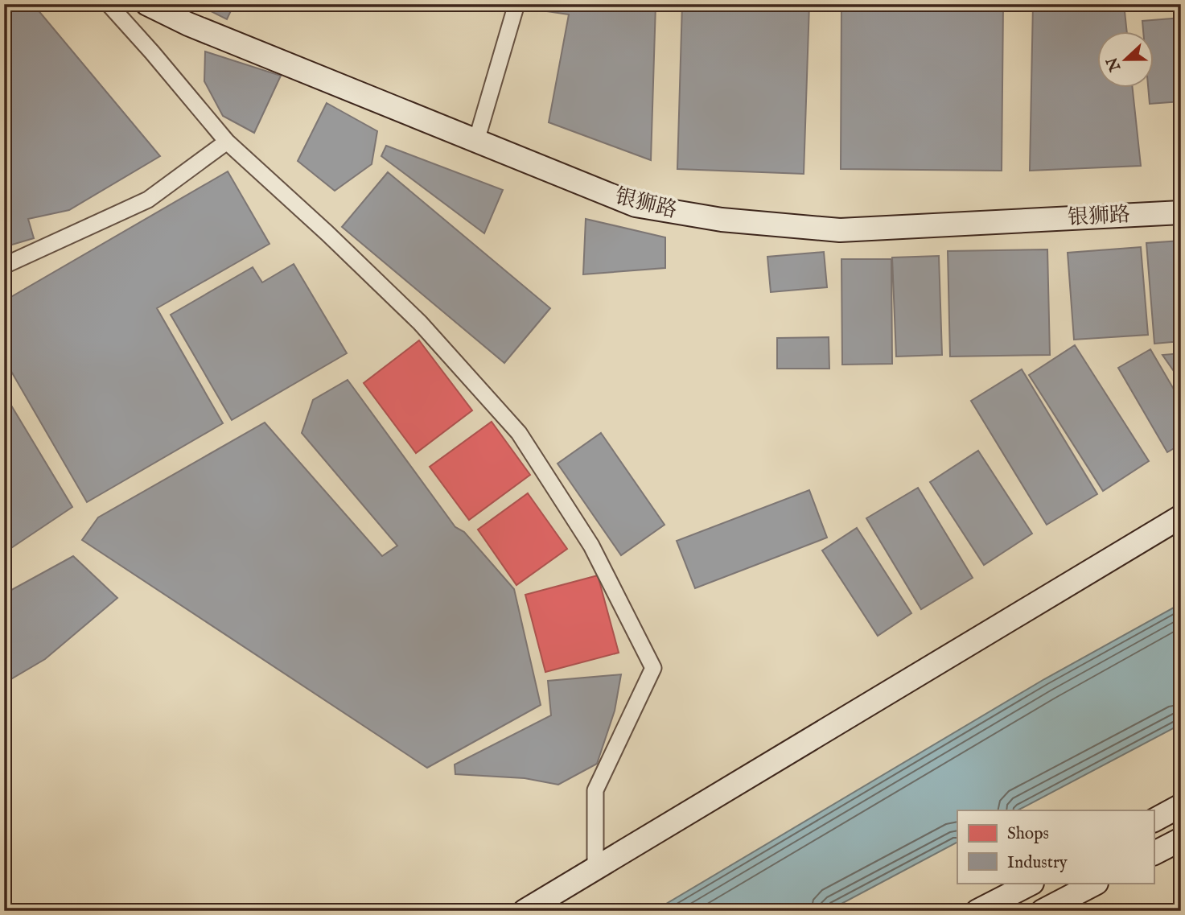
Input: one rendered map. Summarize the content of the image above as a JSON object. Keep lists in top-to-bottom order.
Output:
{
  "streets": {
    "main road": ["银狮路"]
  },
  "legend": ["Shops", "Industry"],
  "north": "left"
}
